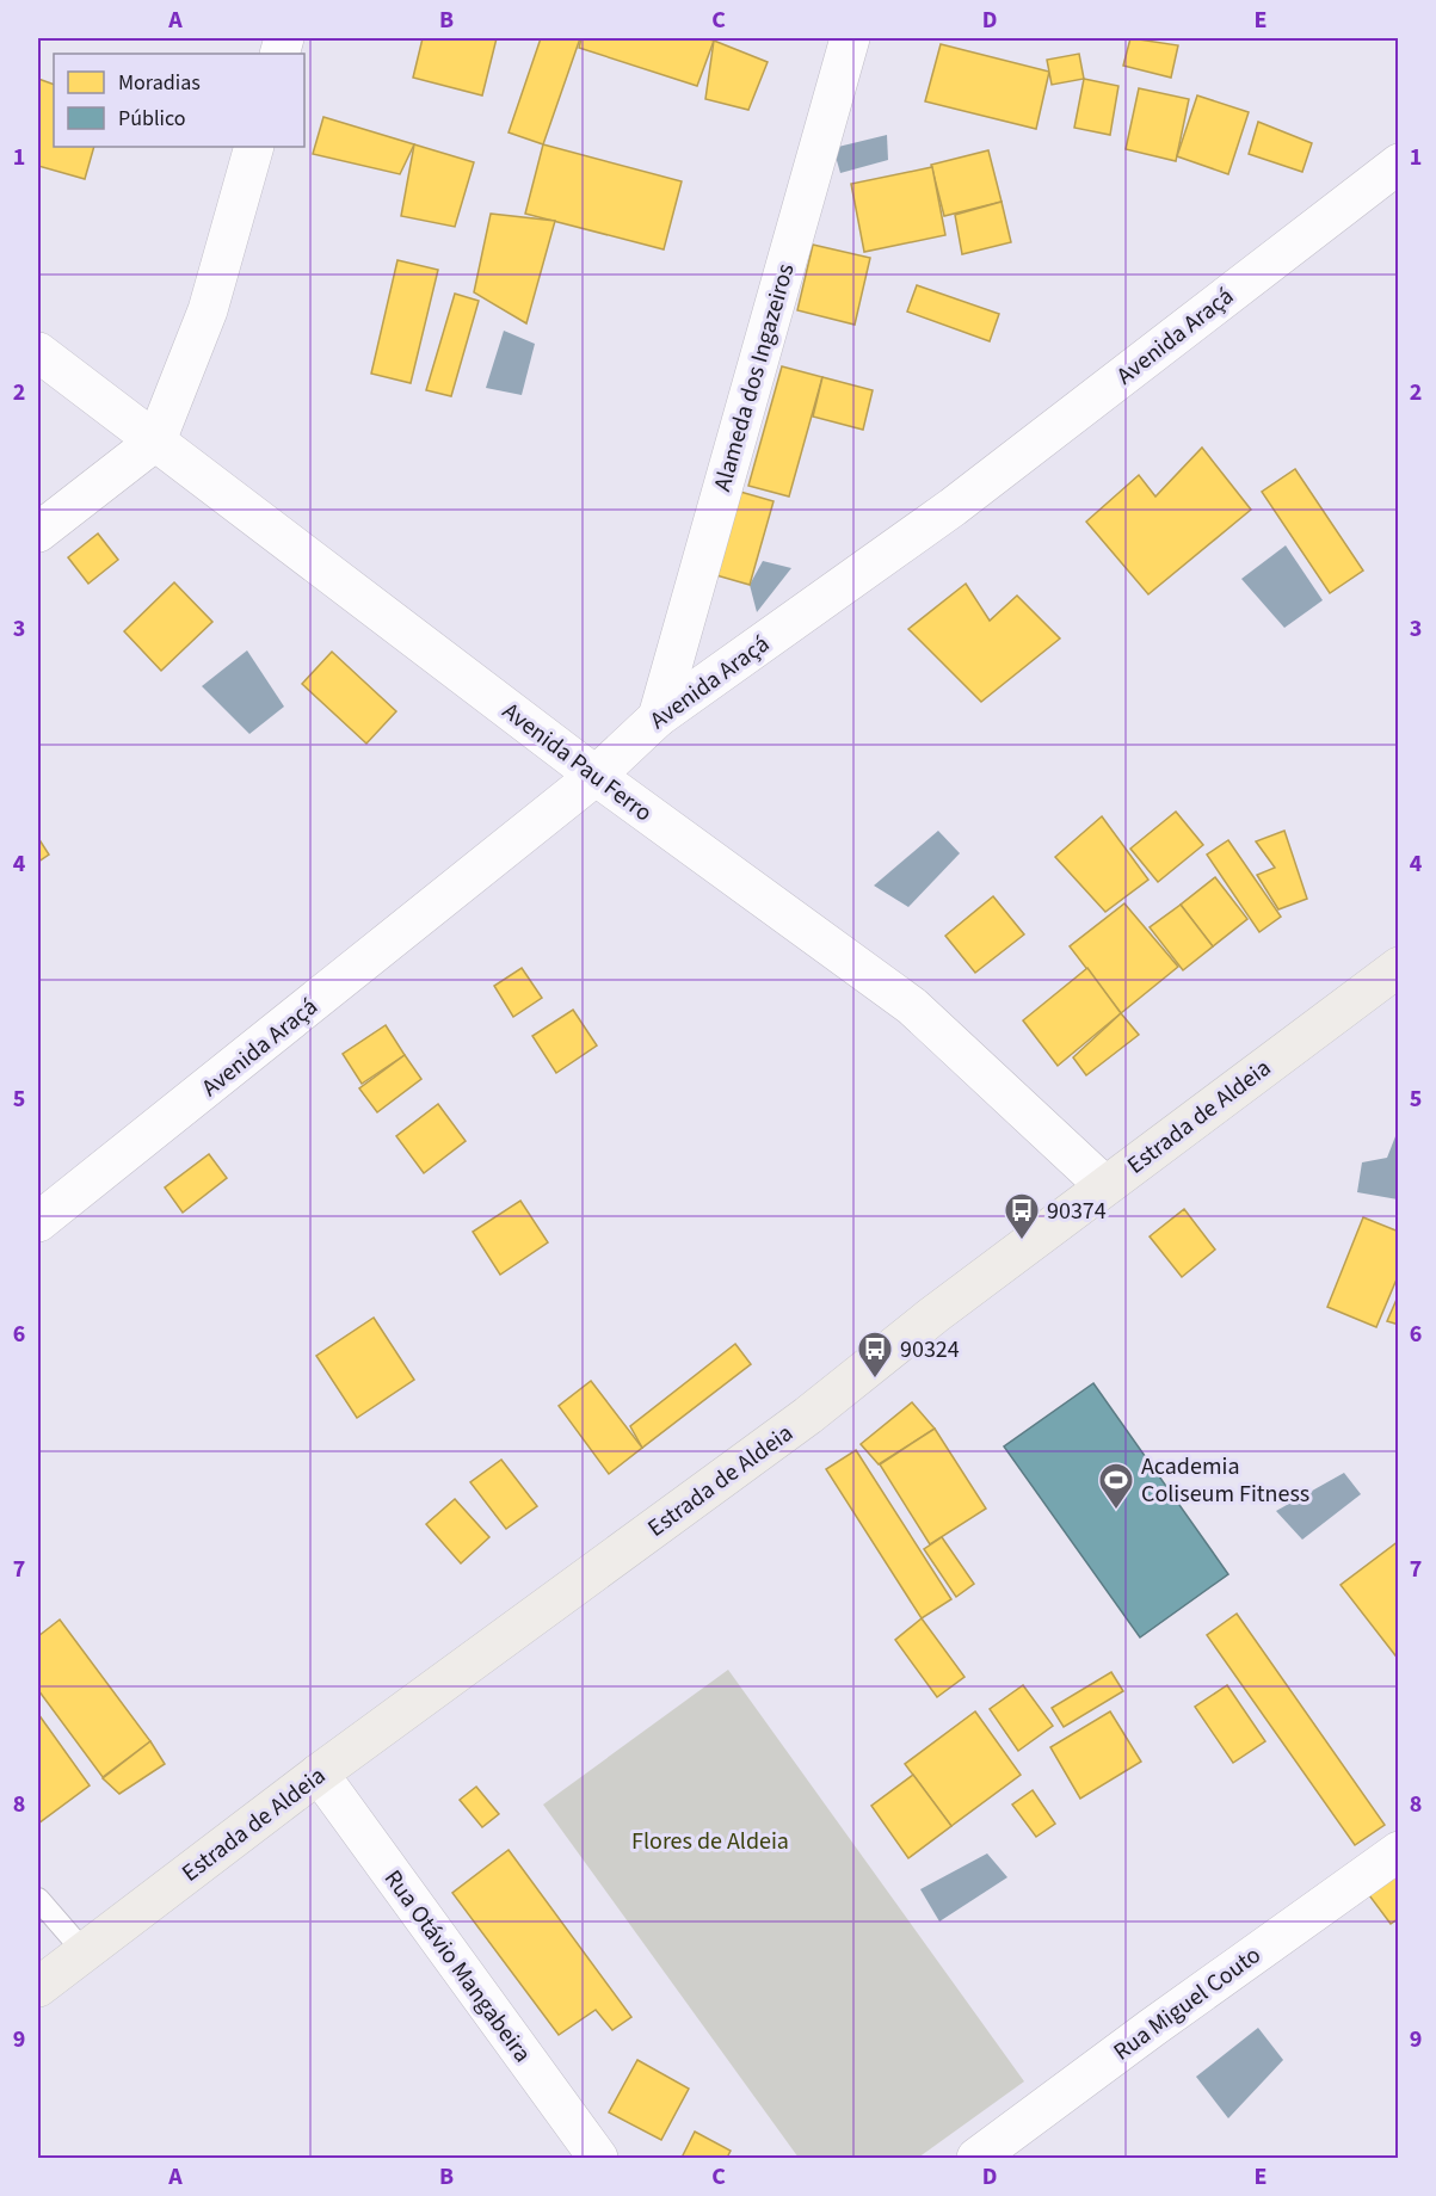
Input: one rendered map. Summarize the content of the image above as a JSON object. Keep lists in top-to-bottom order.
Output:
{
  "streets": {
    "main road": ["Estrada de Aldeia"],
    "street": [
      "Avenida Araçá",
      "Alameda dos Ingazeiros",
      "Avenida Pau Ferro",
      "Rua Otávio Mangabeira",
      "Rua Miguel Couto"
    ]
  },
  "crossings": [
    ["Avenida Araçá", "Alameda dos Ingazeiros"],
    ["Avenida Araçá", "Avenida Pau Ferro"],
    ["Avenida Pau Ferro", "Estrada de Aldeia"],
    ["Estrada de Aldeia", "Rua Otávio Mangabeira"]
  ],
  "parks": ["Flores de Aldeia"],
  "places": {
    "bus stop": ["90374", "90324"],
    "sports": ["Academia Coliseum Fitness"]
  },
  "legend": ["Moradias", "Público"],
  "grid": {
    "columns": [
      "A",
      "B",
      "C",
      "D",
      "E"
    ],
    "rows": [
      "1",
      "2",
      "3",
      "4",
      "5",
      "6",
      "7",
      "8",
      "9"
    ]
  }
}
